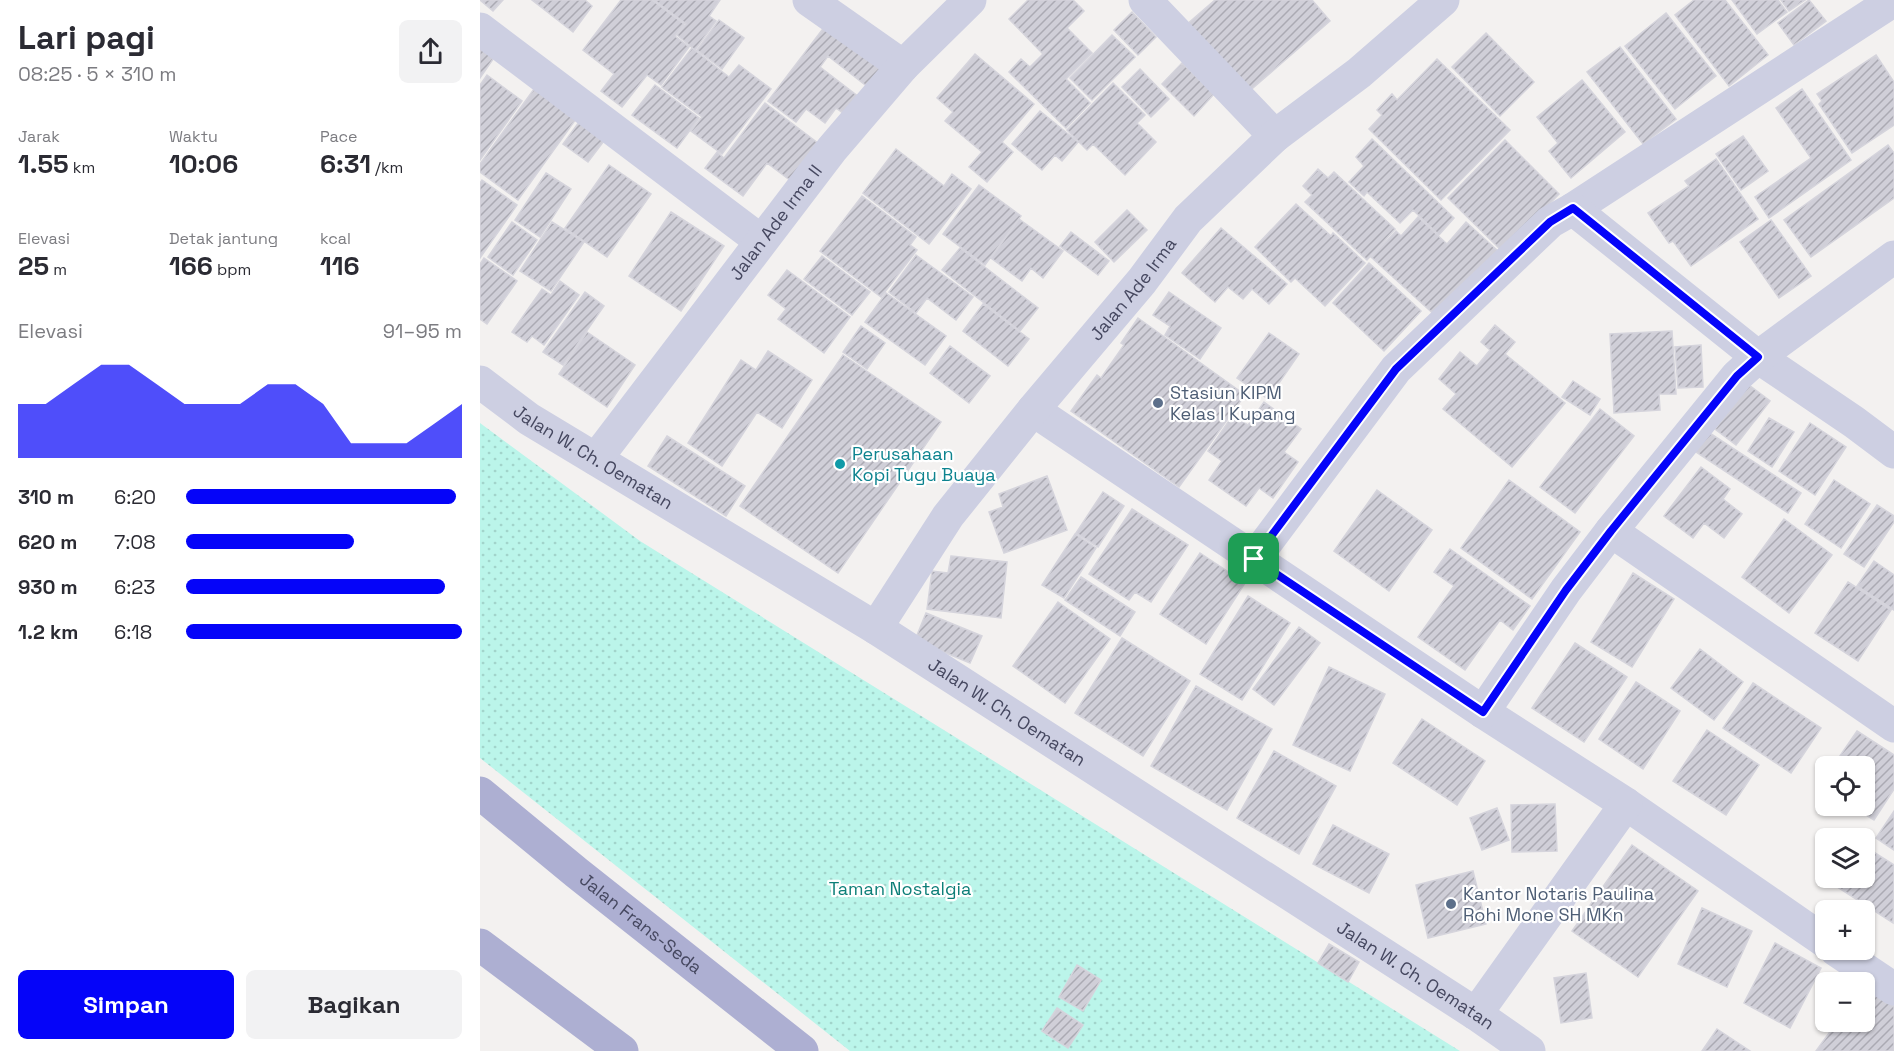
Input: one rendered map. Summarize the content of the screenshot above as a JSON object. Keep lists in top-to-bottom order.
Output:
{
  "streets": {
    "main road": ["Jalan Frans-Seda"],
    "street": ["Jalan Ade Irma II", "Jalan Ade Irma", "Jalan W. Ch. Oematan"]
  },
  "crossings": [
    ["Jalan Ade Irma II", "Jalan W. Ch. Oematan"],
    ["Jalan Ade Irma", "Jalan W. Ch. Oematan"]
  ],
  "parks": ["Taman Nostalgia"],
  "places": ["Stasiun KIPM Kelas I Kupang", "Perusahaan Kopi Tugu Buaya", "Kantor Notaris Paulina Rohi Mone SH MKn"],
  "page": {
    "heading": ["Lari pagi", "08:25 · 5 × 310 m"],
    "stats": [
      ["Jarak", "1.55 km"],
      ["Waktu", "10:06"],
      ["Pace", "6:31 /km"],
      ["Elevasi", "25 m"],
      ["Detak jantung", "166 bpm"],
      ["kcal", "116"]
    ],
    "chart": ["Elevasi", "91–95 m"],
    "list": [
      {
        "name": "310 m",
        "note": "6:20"
      },
      {
        "name": "620 m",
        "note": "7:08"
      },
      {
        "name": "930 m",
        "note": "6:23"
      },
      {
        "name": "1.2 km",
        "note": "6:18"
      }
    ],
    "map_buttons": ["+", "−"],
    "buttons": ["Simpan", "Bagikan"]
  }
}
